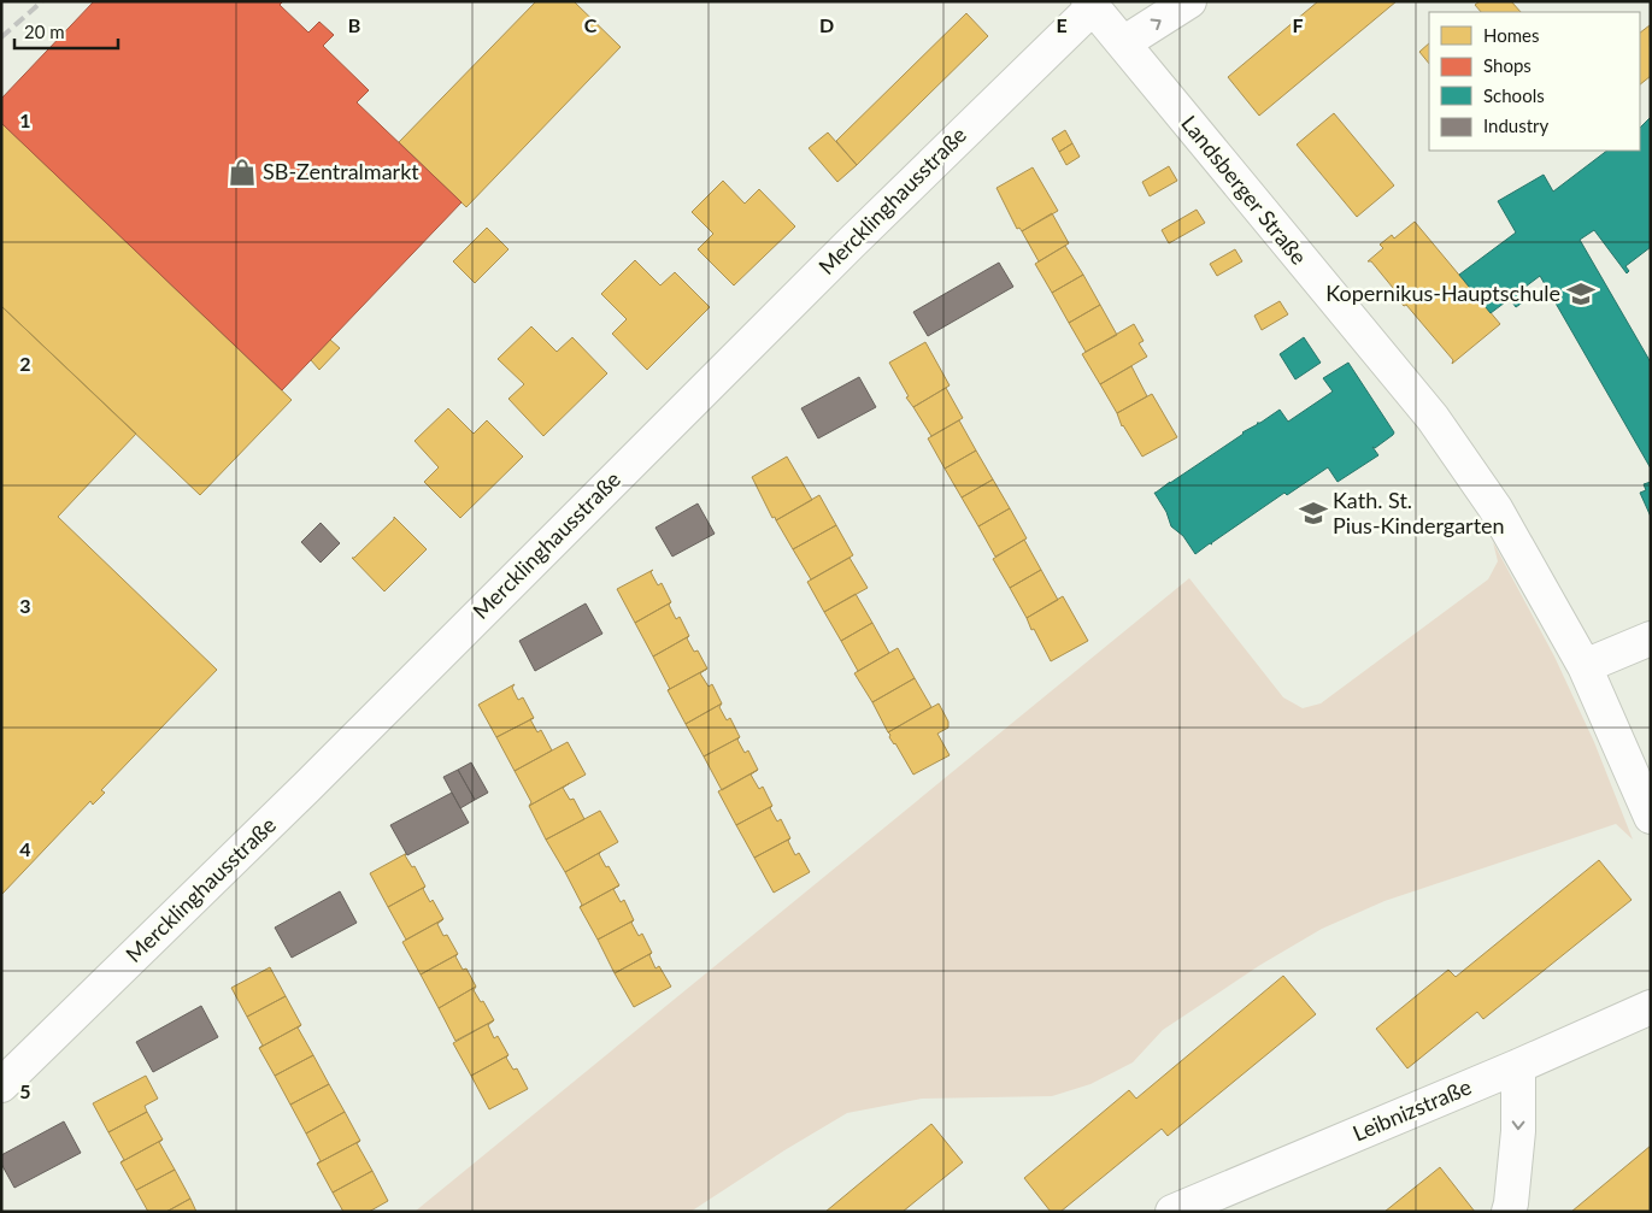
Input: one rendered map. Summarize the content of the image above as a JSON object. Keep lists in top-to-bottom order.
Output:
{
  "streets": {
    "street": ["Landsberger Straße", "Mercklinghausstraße", "Leibnizstraße"]
  },
  "crossings": [
    ["Landsberger Straße", "Mercklinghausstraße"]
  ],
  "places": {
    "shop": ["SB-Zentralmarkt"],
    "school or university": ["Kopernikus-Hauptschule", "Kath. St. Pius-Kindergarten"]
  },
  "legend": [
    "Homes",
    "Shops",
    "Schools",
    "Industry"
  ],
  "scale_bar": "20 m",
  "grid": {
    "columns": [
      "B",
      "C",
      "D",
      "E",
      "F"
    ],
    "rows": [
      "1",
      "2",
      "3",
      "4",
      "5"
    ]
  }
}
